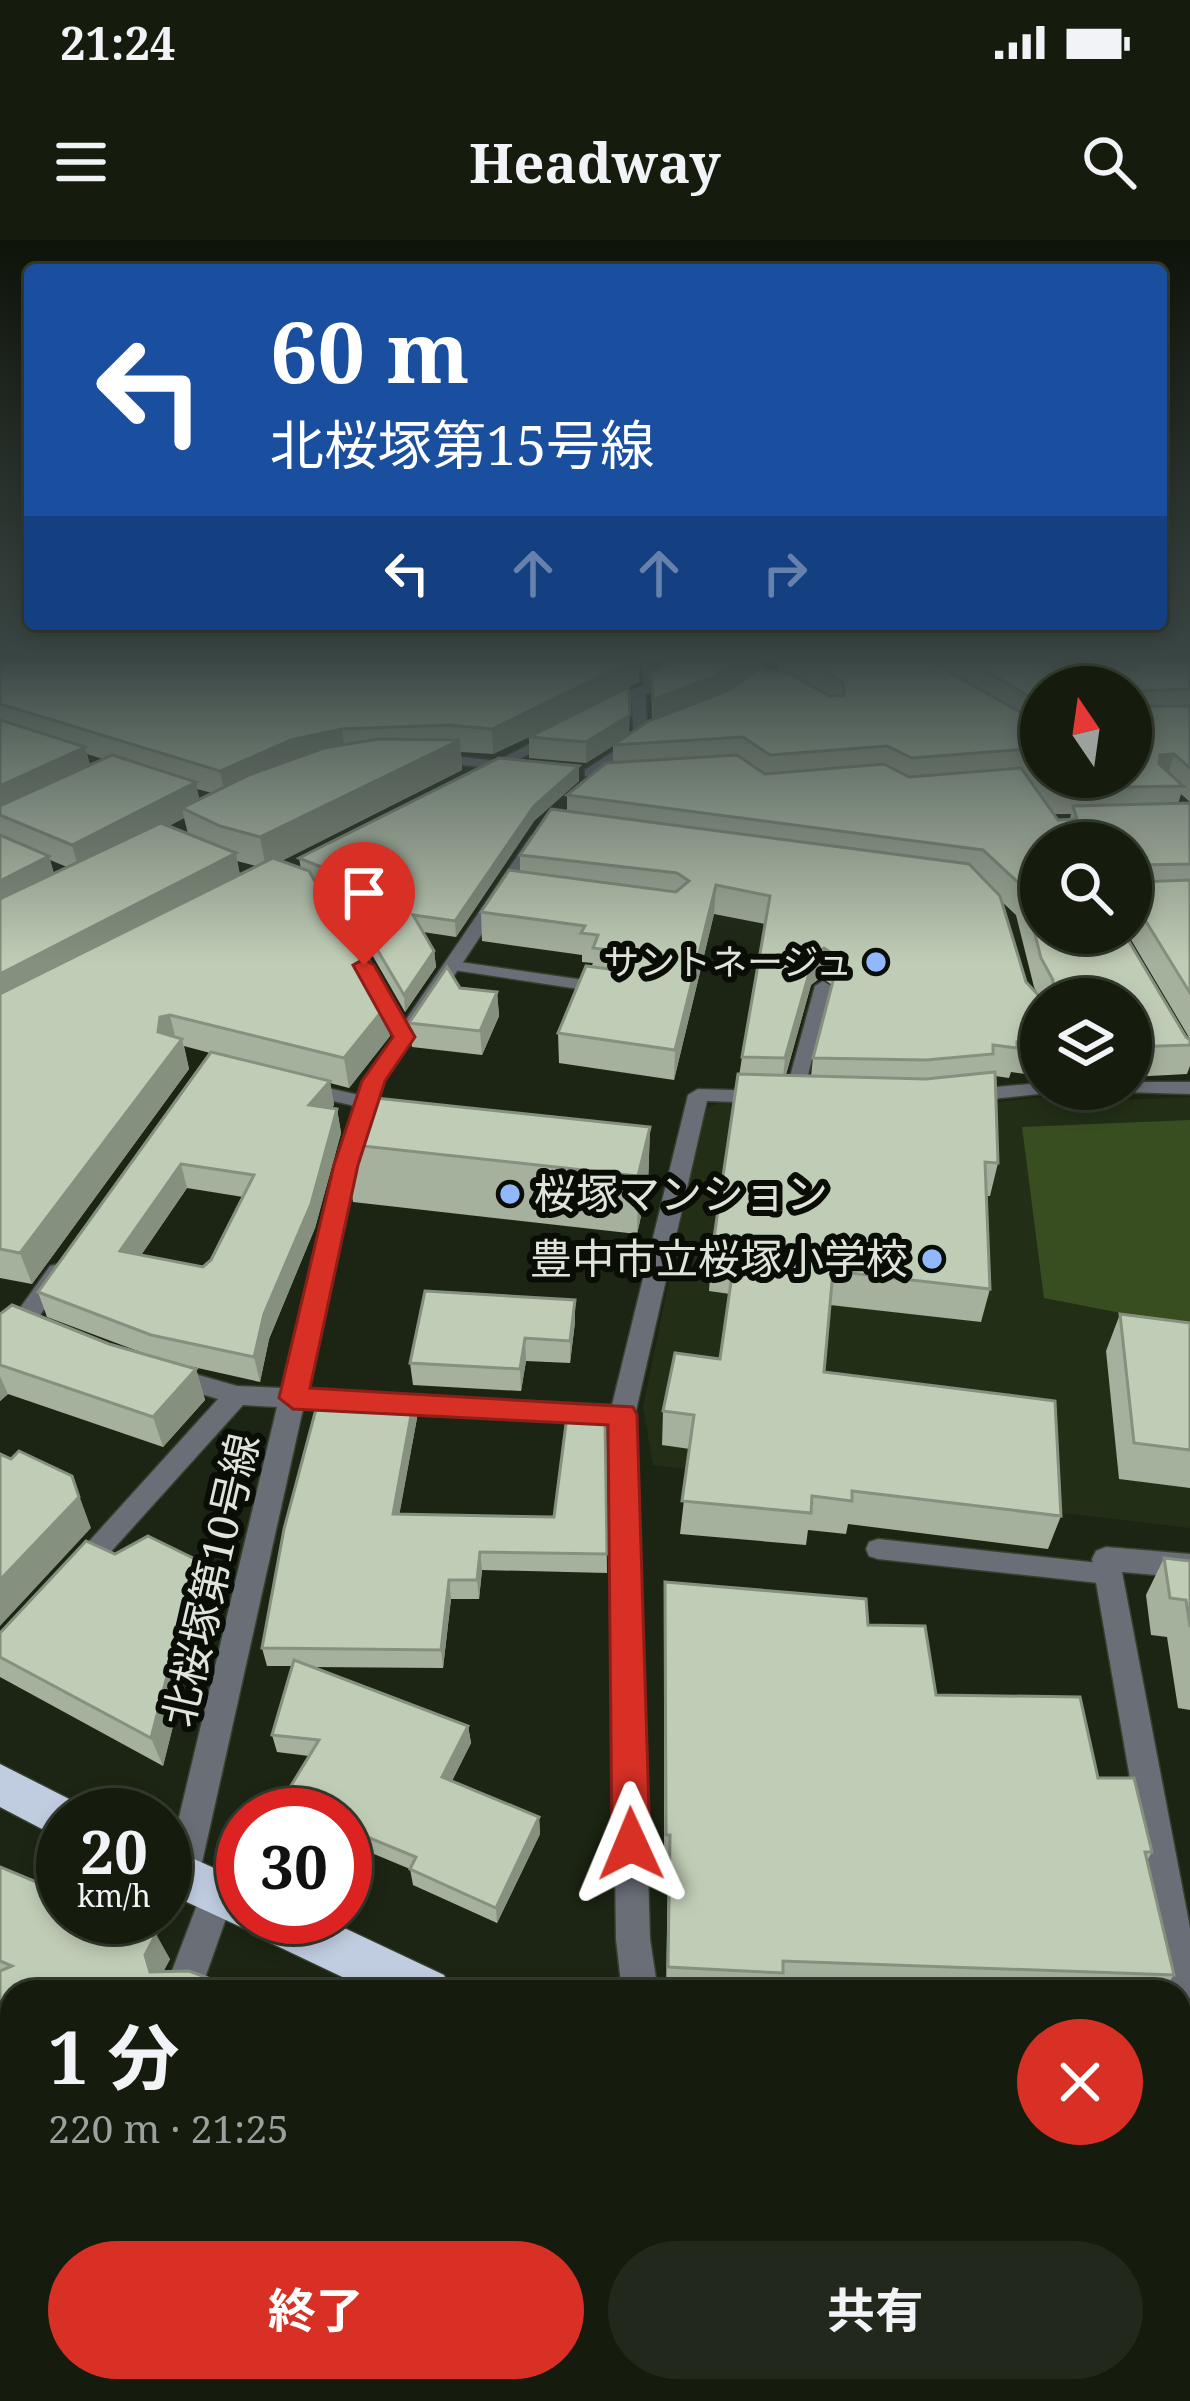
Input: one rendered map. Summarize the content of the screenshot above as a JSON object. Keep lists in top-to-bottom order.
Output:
{
  "streets": {
    "street": ["北桜塚第10号線"]
  },
  "places": ["サントネージュ", "桜塚マンション", "豊中市立桜塚小学校"],
  "north": "top",
  "page": {
    "status": "21:24",
    "header": "Headway",
    "turn": ["60 m", "北桜塚第15号線"],
    "speed": "20 km/h",
    "limit": "30",
    "heading": ["1 分", "220 m · 21:25"],
    "buttons": ["終了", "共有"]
  }
}
